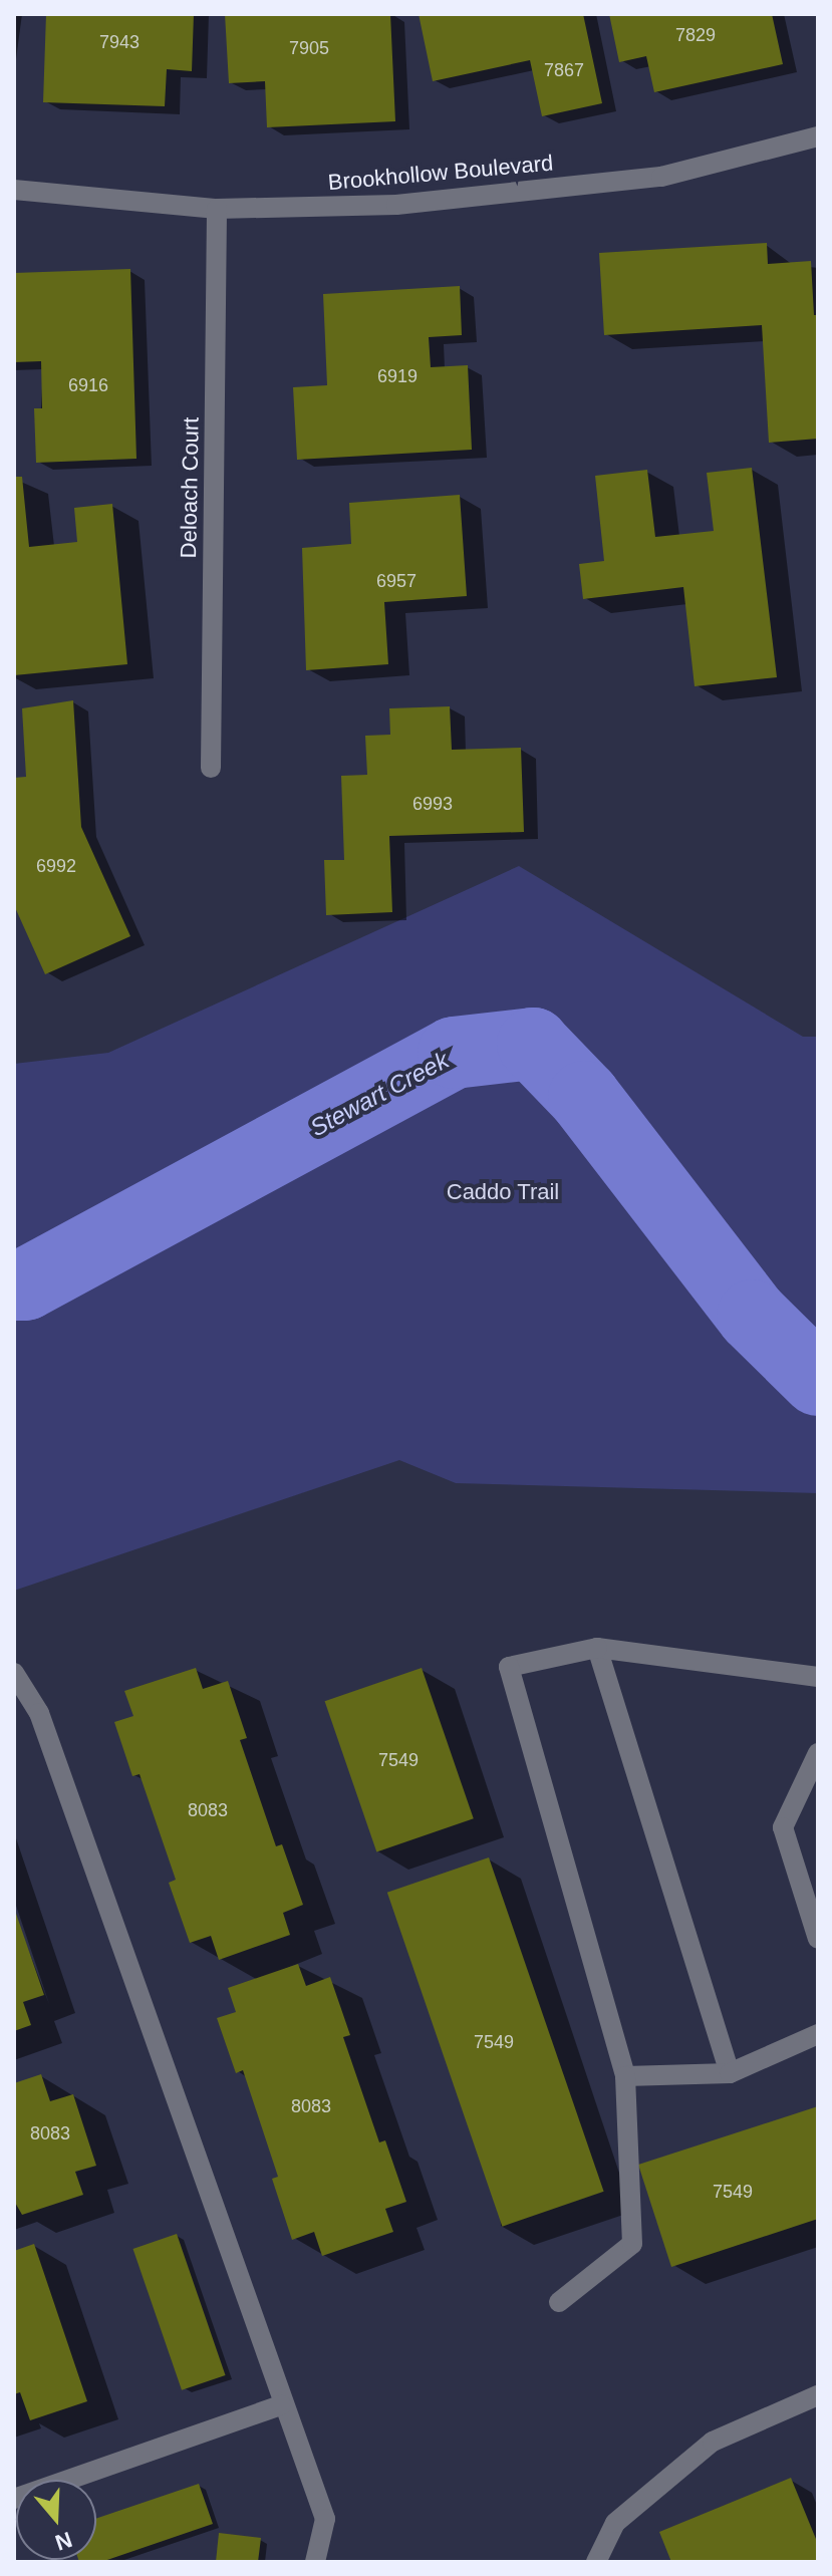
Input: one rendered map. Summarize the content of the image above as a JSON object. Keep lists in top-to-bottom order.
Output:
{
  "streets": {
    "street": ["Brookhollow Boulevard", "Deloach Court"]
  },
  "crossings": [
    ["Brookhollow Boulevard", "Deloach Court"]
  ],
  "water": ["Stewart Creek"],
  "parks": ["Caddo Trail"],
  "house_numbers": [
    "7829",
    "7943",
    "7905",
    "7867",
    "6919",
    "6916",
    "6957",
    "6993",
    "6992",
    "7549",
    "8083",
    "7549",
    "8083",
    "8083",
    "7549"
  ],
  "north": "bottom"
}
